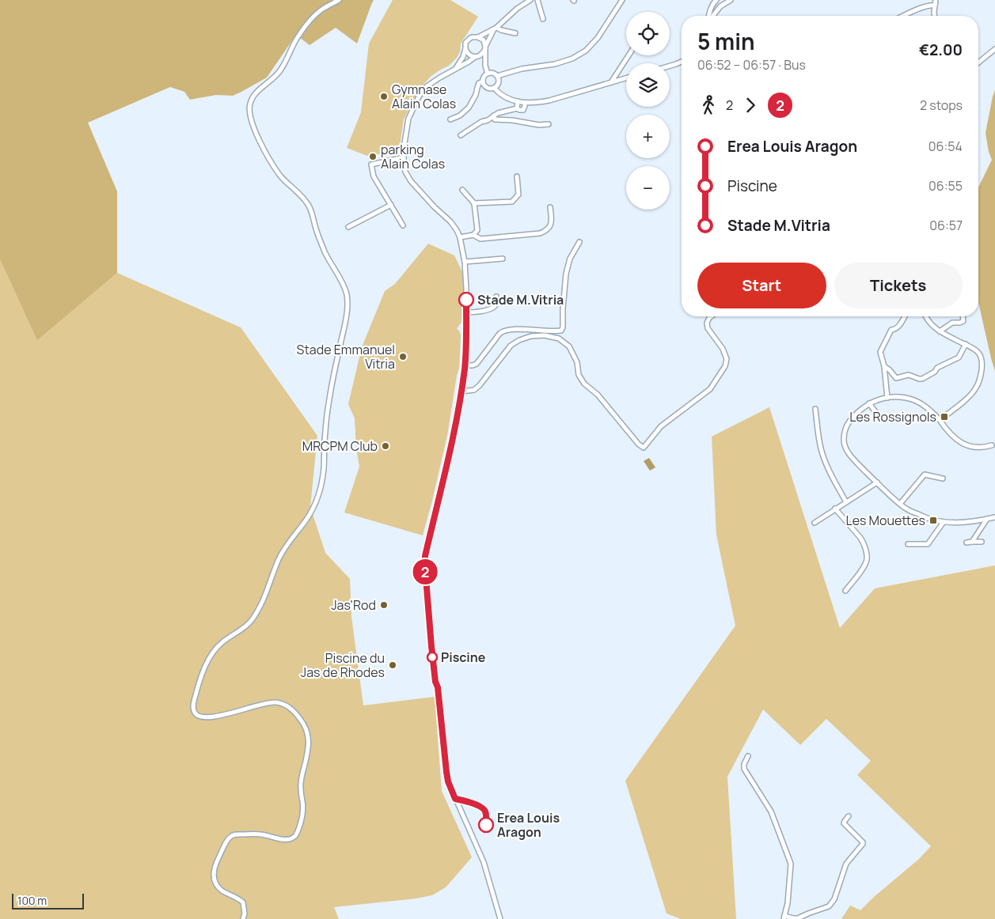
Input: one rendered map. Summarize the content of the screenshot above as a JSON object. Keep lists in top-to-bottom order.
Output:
{
  "places": {
    "other": [
      "Gymnase Alain Colas",
      "parking Alain Colas",
      "Stade M.Vitria",
      "Stade Emmanuel Vitria",
      "MRCPM Club",
      "Jas'Rod",
      "Piscine",
      "Piscine du Jas de Rhodes",
      "Erea Louis Aragon"
    ],
    "transit": ["Les Rossignols", "Les Mouettes"]
  },
  "lines": ["bus line 2"],
  "scale_bar": "100 m",
  "page": {
    "on_map": "2",
    "map_buttons": ["+", "−"],
    "heading": ["5 min", "06:52 – 06:57 · Bus", "€2.00"],
    "legs": ["2", "2", "2 stops"],
    "list": [
      {
        "name": "Erea Louis Aragon",
        "value": "06:54"
      },
      {
        "name": "Piscine",
        "value": "06:55"
      },
      {
        "name": "Stade M.Vitria",
        "value": "06:57"
      }
    ],
    "buttons": ["Start", "Tickets"],
    "scale": "100 m"
  }
}
